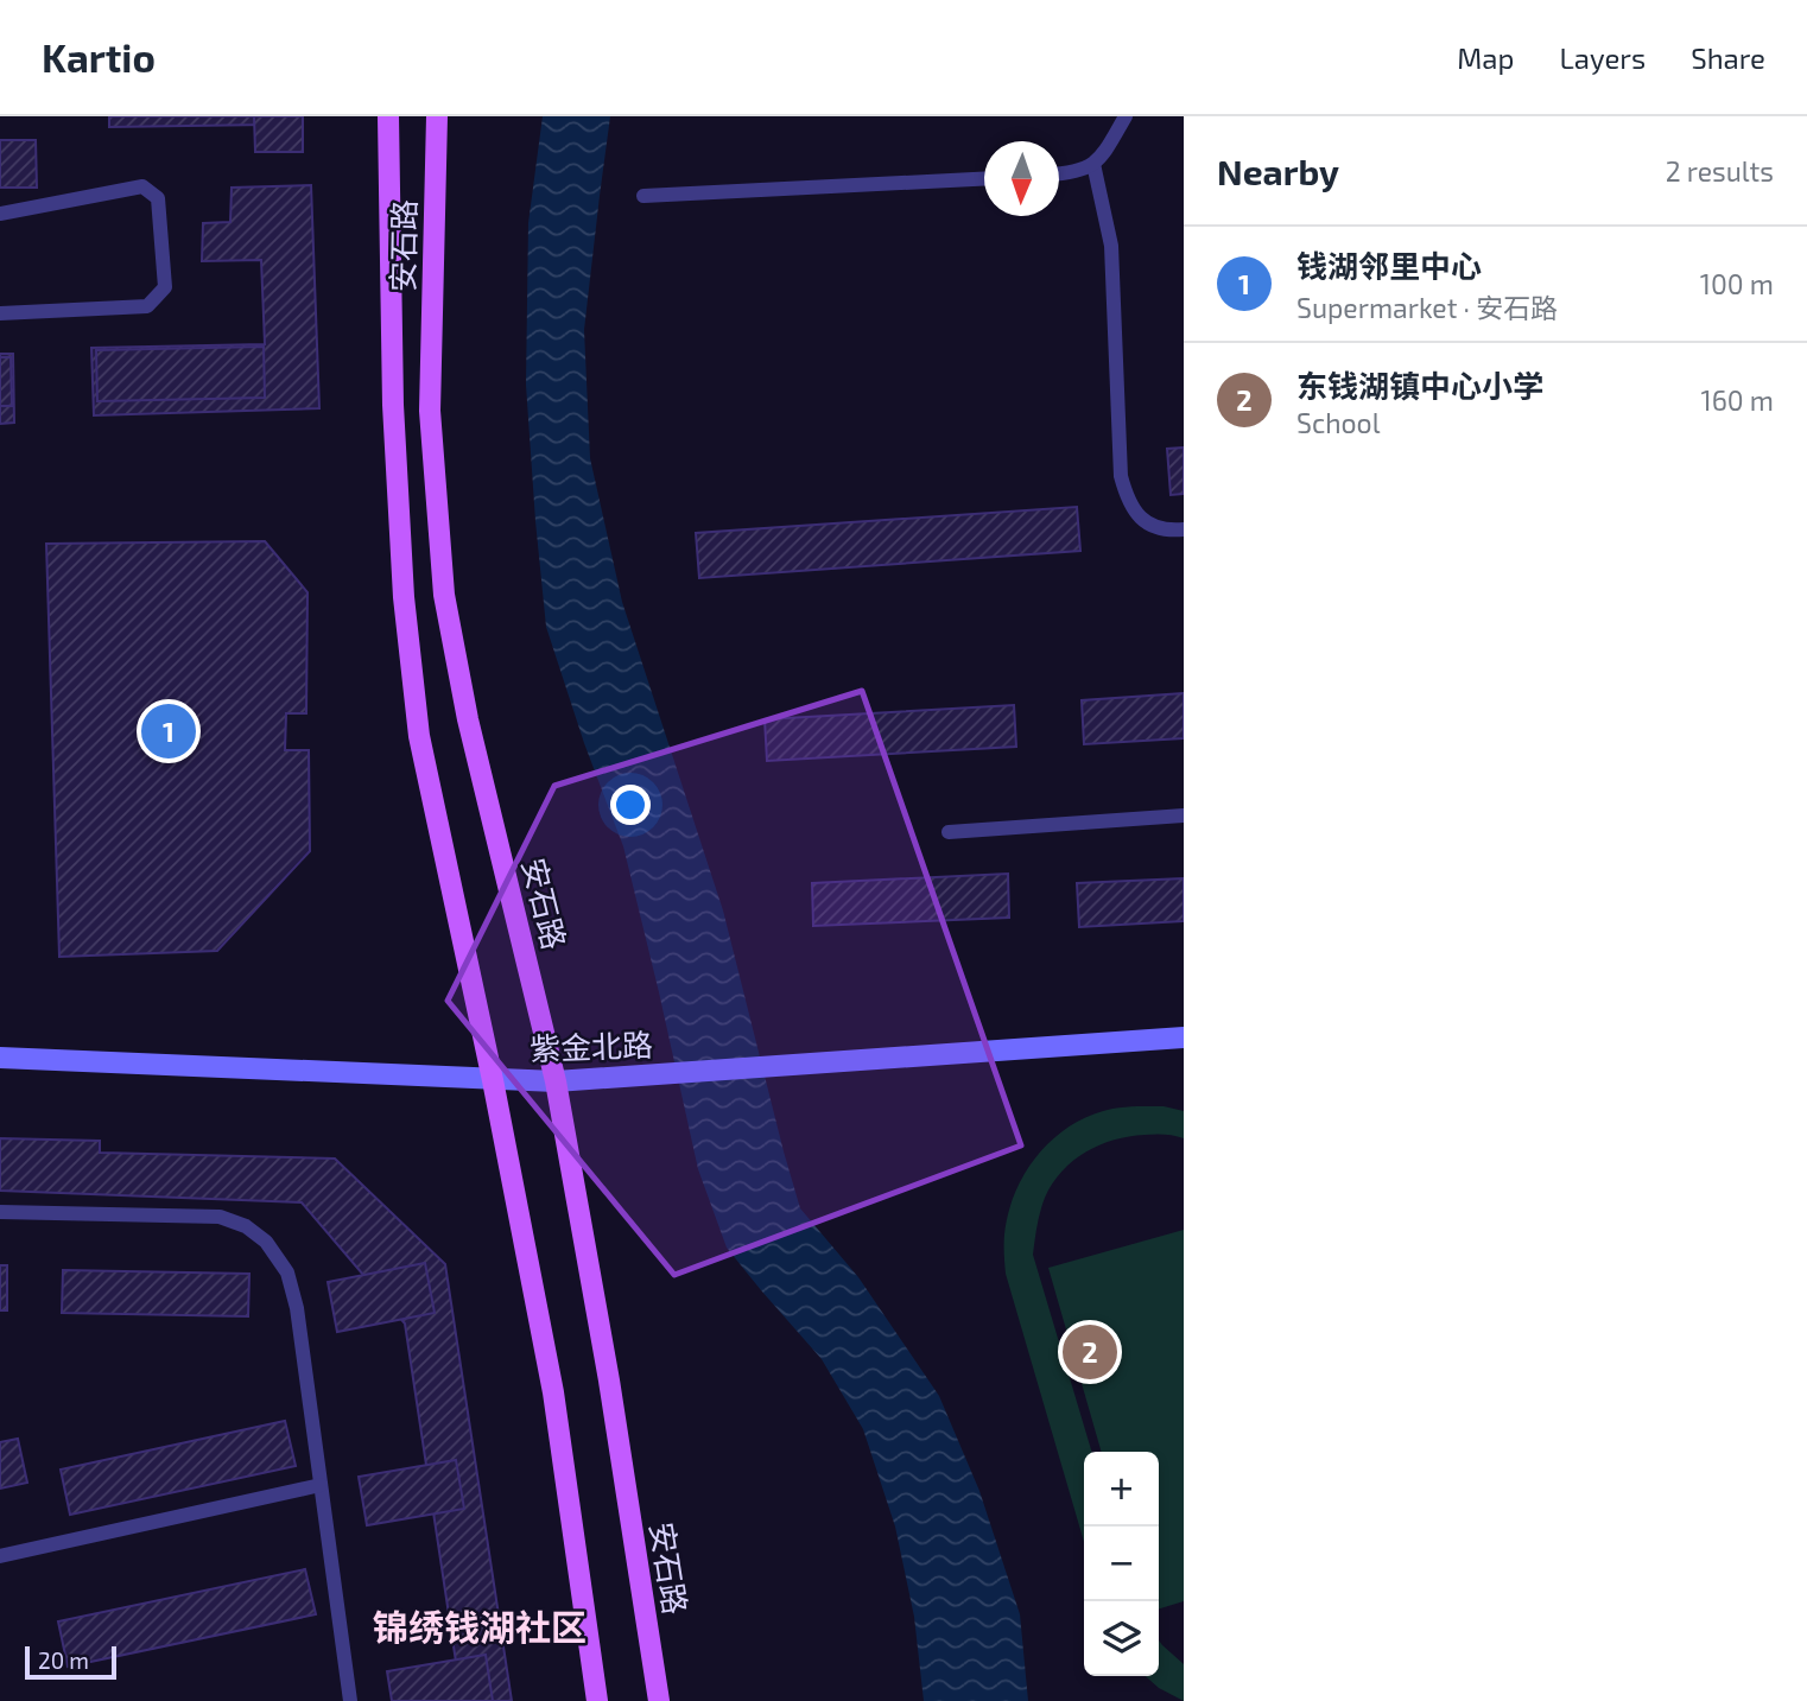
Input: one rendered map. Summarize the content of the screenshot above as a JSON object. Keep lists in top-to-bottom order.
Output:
{
  "streets": {
    "main road": ["安石路"],
    "street": ["紫金北路"]
  },
  "crossings": [
    ["安石路", "紫金北路"]
  ],
  "districts": ["锦绣钱湖社区"],
  "scale_bar": "20 m",
  "north": "bottom",
  "page": {
    "header": "Kartio",
    "nav": ["Map", "Layers", "Share"],
    "heading": ["Nearby", "2 results"],
    "list": [
      {
        "mark": "1",
        "name": "钱湖邻里中心",
        "note": "Supermarket · 安石路",
        "value": "100 m"
      },
      {
        "mark": "2",
        "name": "东钱湖镇中心小学",
        "note": "School",
        "value": "160 m"
      }
    ],
    "pins": ["1", "2"],
    "map_buttons": ["+", "−"],
    "scale": "20 m"
  }
}
